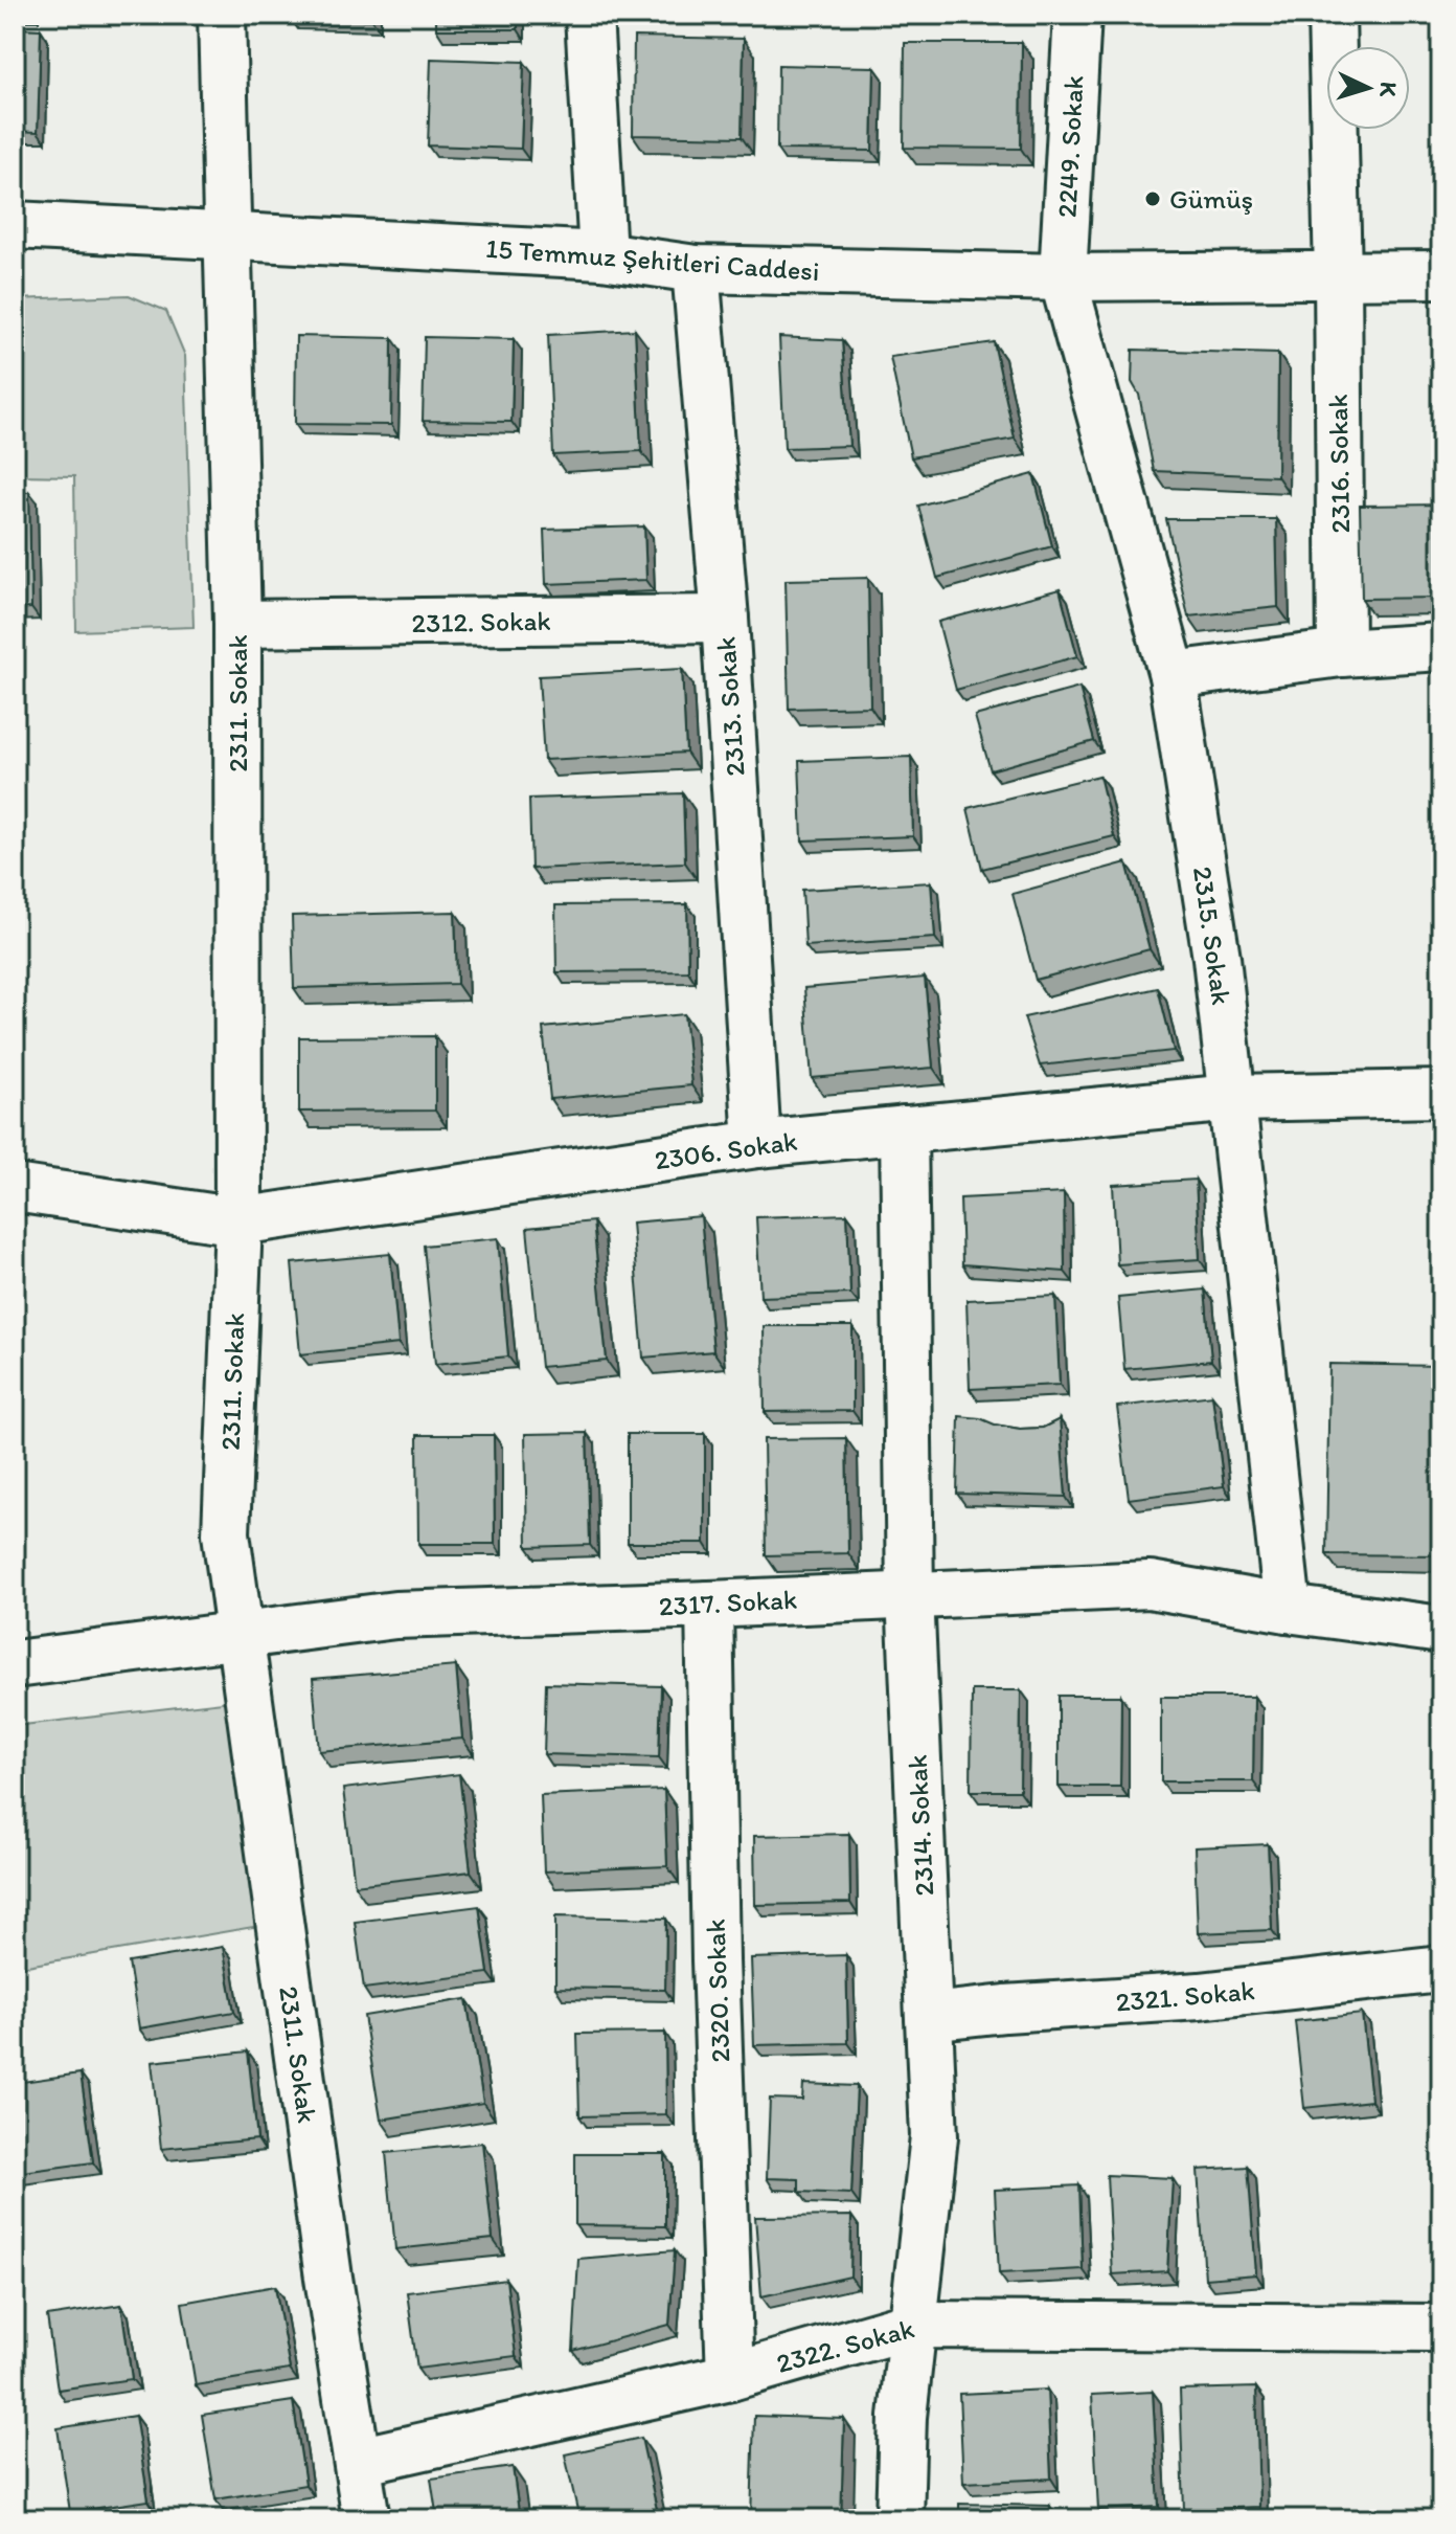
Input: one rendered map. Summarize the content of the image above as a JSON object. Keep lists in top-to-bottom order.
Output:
{
  "streets": {
    "street": [
      "2249. Sokak",
      "15 Temmuz Şehitleri Caddesi",
      "2316. Sokak",
      "2312. Sokak",
      "2311. Sokak",
      "2313. Sokak",
      "2315. Sokak",
      "2306. Sokak",
      "2317. Sokak",
      "2314. Sokak",
      "2320. Sokak",
      "2321. Sokak",
      "2322. Sokak"
    ]
  },
  "crossings": [
    ["2249. Sokak", "15 Temmuz Şehitleri Caddesi"],
    ["2249. Sokak", "2315. Sokak"],
    ["15 Temmuz Şehitleri Caddesi", "2316. Sokak"],
    ["15 Temmuz Şehitleri Caddesi", "2311. Sokak"],
    ["15 Temmuz Şehitleri Caddesi", "2313. Sokak"],
    ["15 Temmuz Şehitleri Caddesi", "2315. Sokak"],
    ["2312. Sokak", "2311. Sokak"],
    ["2312. Sokak", "2313. Sokak"],
    ["2311. Sokak", "2306. Sokak"],
    ["2311. Sokak", "2317. Sokak"],
    ["2311. Sokak", "2322. Sokak"],
    ["2313. Sokak", "2306. Sokak"],
    ["2315. Sokak", "2306. Sokak"],
    ["2315. Sokak", "2317. Sokak"],
    ["2306. Sokak", "2314. Sokak"],
    ["2317. Sokak", "2314. Sokak"],
    ["2317. Sokak", "2320. Sokak"],
    ["2314. Sokak", "2321. Sokak"],
    ["2314. Sokak", "2322. Sokak"],
    ["2320. Sokak", "2322. Sokak"]
  ],
  "places": ["Gümüş"],
  "north": "right"
}
